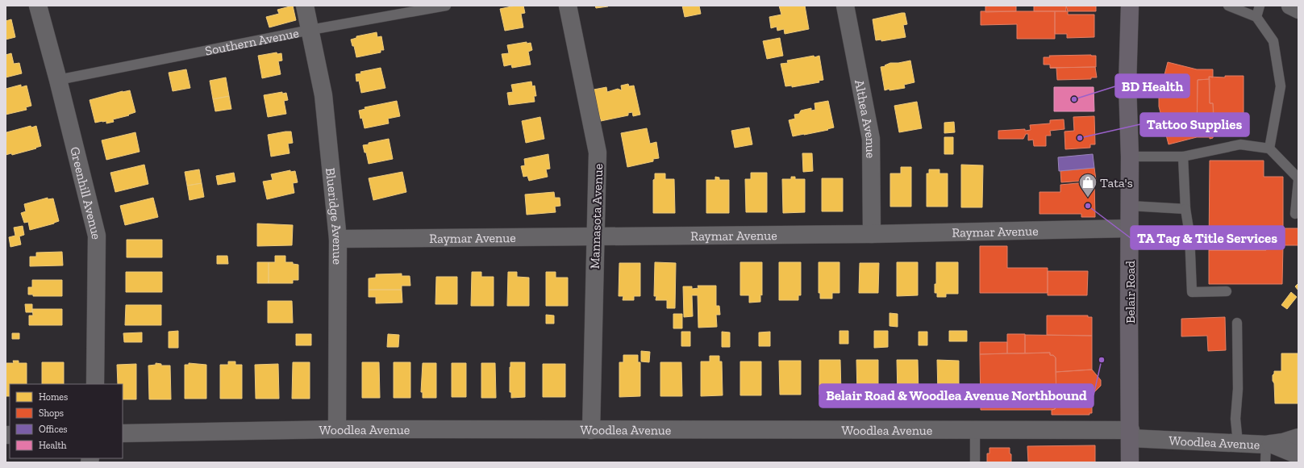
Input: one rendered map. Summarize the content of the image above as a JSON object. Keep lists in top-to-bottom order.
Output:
{
  "streets": {
    "main road": ["Belair Road"],
    "street": [
      "Althea Avenue",
      "Greenhill Avenue",
      "Blueridge Avenue",
      "Mannasota Avenue",
      "Raymar Avenue",
      "Woodlea Avenue"
    ],
    "lane": ["Southern Avenue"]
  },
  "crossings": [
    ["Southern Avenue", "Greenhill Avenue"],
    ["Southern Avenue", "Blueridge Avenue"],
    ["Althea Avenue", "Raymar Avenue"],
    ["Blueridge Avenue", "Raymar Avenue"],
    ["Blueridge Avenue", "Woodlea Avenue"],
    ["Mannasota Avenue", "Raymar Avenue"],
    ["Mannasota Avenue", "Woodlea Avenue"],
    ["Raymar Avenue", "Belair Road"],
    ["Belair Road", "Woodlea Avenue"]
  ],
  "places": {
    "other": [
      "BD Health",
      "Tattoo Supplies",
      "TA Tag & Title Services",
      "Belair Road & Woodlea Avenue Northbound"
    ],
    "shop": ["Tata's"]
  },
  "legend": [
    "Homes",
    "Shops",
    "Offices",
    "Health"
  ]
}
